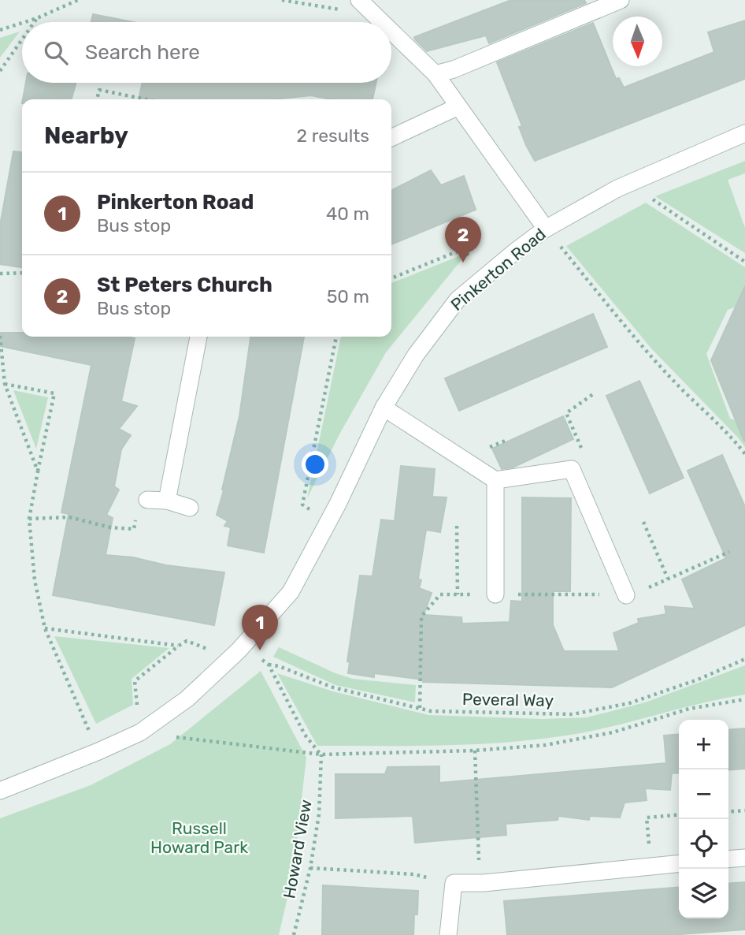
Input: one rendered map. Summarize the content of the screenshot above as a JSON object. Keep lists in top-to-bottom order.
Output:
{
  "streets": {
    "street": ["Pinkerton Road"],
    "path": ["Peveral Way", "Howard View"]
  },
  "crossings": [
    ["Peveral Way", "Howard View"]
  ],
  "parks": ["Russell Howard Park"],
  "north": "bottom",
  "page": {
    "search": "Search here",
    "heading": ["Nearby", "2 results"],
    "list": [
      {
        "mark": "1",
        "name": "Pinkerton Road",
        "note": "Bus stop",
        "value": "40 m"
      },
      {
        "mark": "2",
        "name": "St Peters Church",
        "note": "Bus stop",
        "value": "50 m"
      }
    ],
    "pins": ["2", "1"],
    "map_buttons": ["+", "−"]
  }
}
